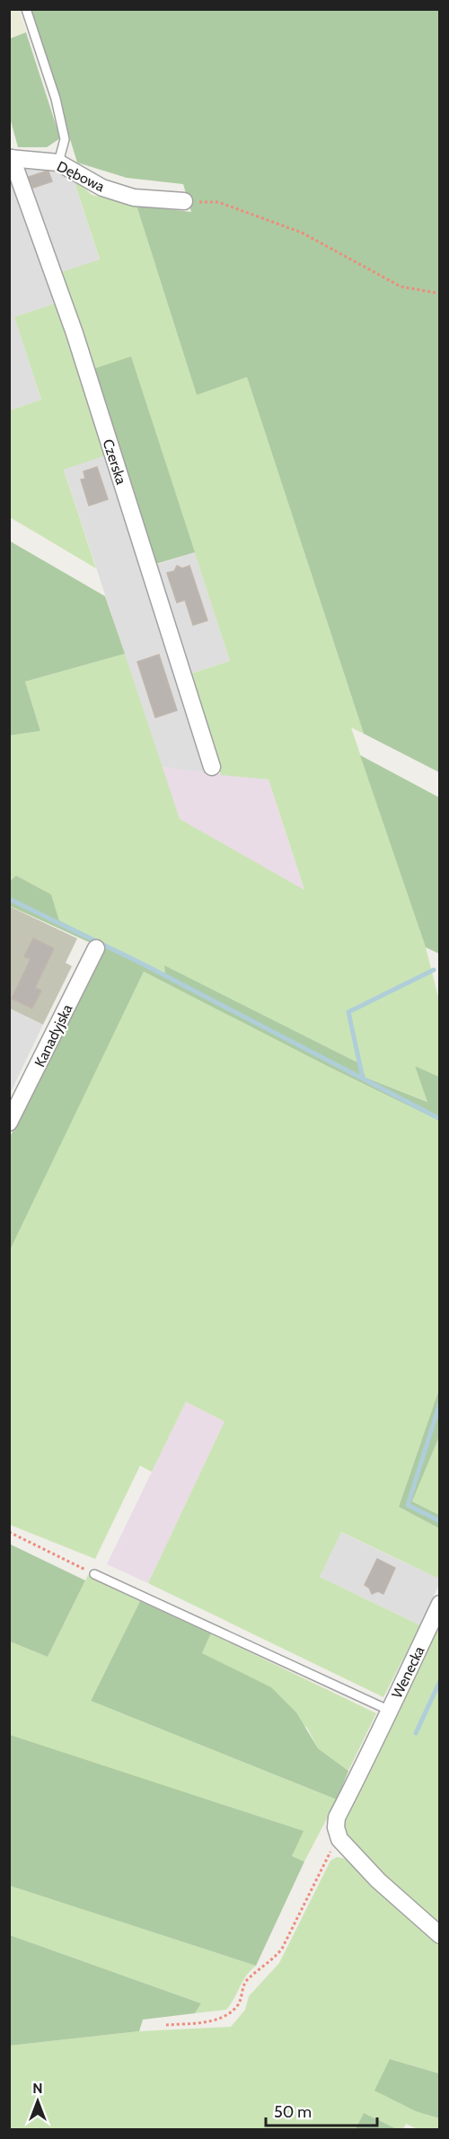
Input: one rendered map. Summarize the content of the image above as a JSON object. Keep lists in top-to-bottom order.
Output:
{
  "streets": {
    "street": [
      "Dębowa",
      "Czerska",
      "Kanadyjska",
      "Wenecka"
    ]
  },
  "crossings": [
    ["Dębowa", "Czerska"]
  ],
  "scale_bar": "50 m",
  "north": "top"
}
